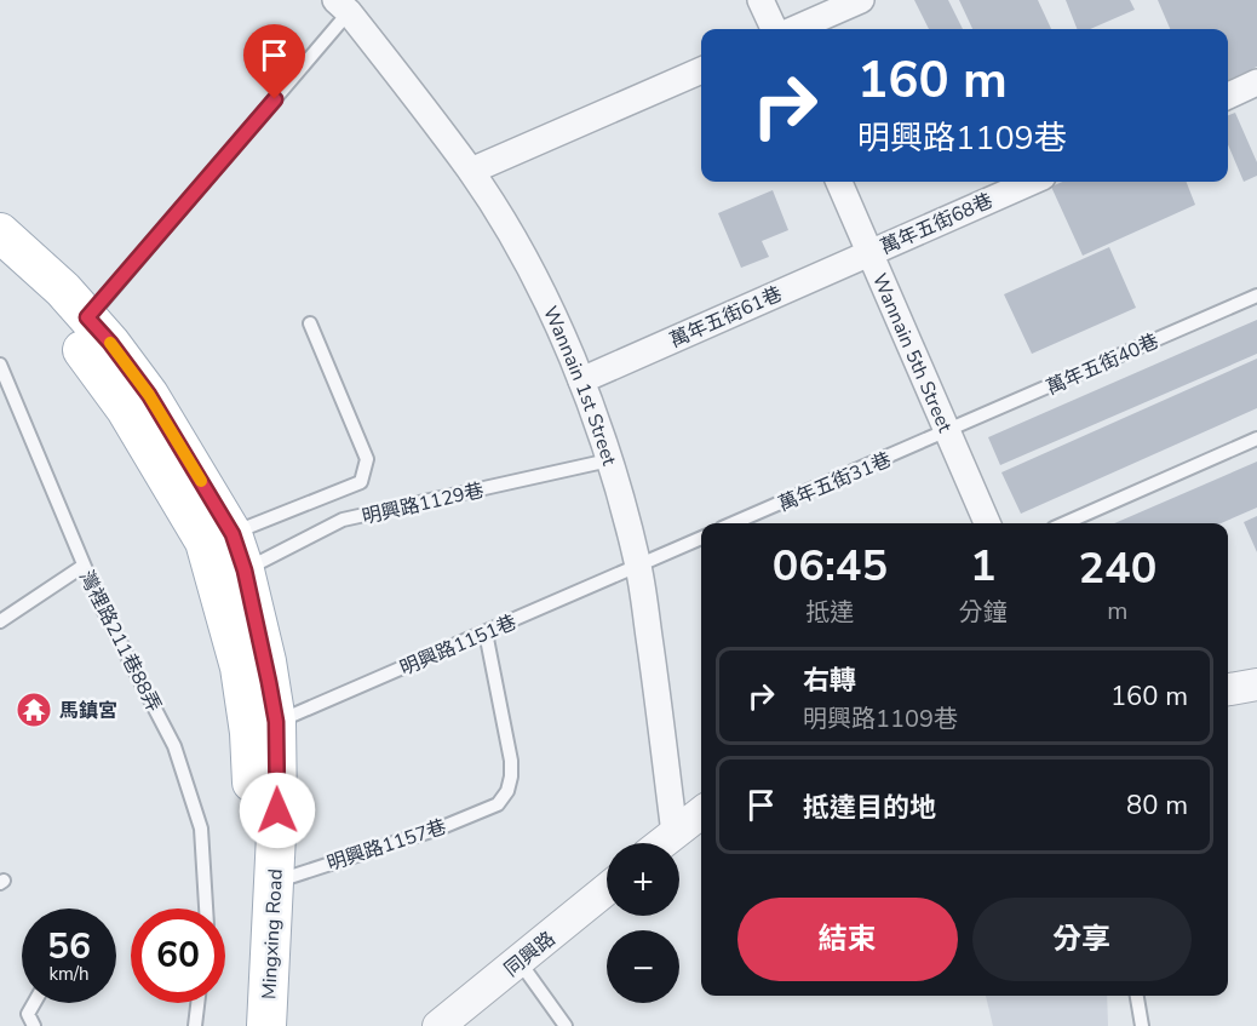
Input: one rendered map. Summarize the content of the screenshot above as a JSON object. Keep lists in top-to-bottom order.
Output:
{
  "streets": {
    "main road": ["Mingxing Road"],
    "street": [
      "萬年五街68巷",
      "萬年五街61巷",
      "Wannain 5th Street",
      "Wannain 1st Street",
      "同興路"
    ],
    "lane": [
      "萬年五街40巷",
      "萬年五街31巷",
      "明興路1129巷",
      "灣裡路211巷88弄",
      "明興路1151巷",
      "明興路1157巷"
    ]
  },
  "crossings": [
    ["萬年五街68巷", "萬年五街61巷"],
    ["萬年五街68巷", "Wannain 5th Street"],
    ["萬年五街61巷", "Wannain 5th Street"],
    ["萬年五街61巷", "Wannain 1st Street"],
    ["Wannain 5th Street", "萬年五街40巷"],
    ["Wannain 5th Street", "萬年五街31巷"],
    ["萬年五街40巷", "萬年五街31巷"],
    ["Wannain 1st Street", "明興路1129巷"],
    ["Wannain 1st Street", "明興路1151巷"],
    ["明興路1129巷", "Mingxing Road"],
    ["明興路1151巷", "明興路1157巷"],
    ["明興路1151巷", "Mingxing Road"],
    ["明興路1157巷", "Mingxing Road"]
  ],
  "places": {
    "temple": ["馬鎮宮"]
  },
  "page": {
    "turn": ["160 m", "明興路1109巷"],
    "eta": [
      "06:45",
      "抵達",
      "1",
      "分鐘",
      "240",
      "m"
    ],
    "list": [
      {
        "name": "右轉",
        "note": "明興路1109巷",
        "value": "160 m"
      },
      {
        "name": "抵達目的地",
        "value": "80 m"
      }
    ],
    "map_buttons": ["+", "−"],
    "buttons": ["結束", "分享"],
    "speed": "56 km/h",
    "limit": "60"
  }
}
